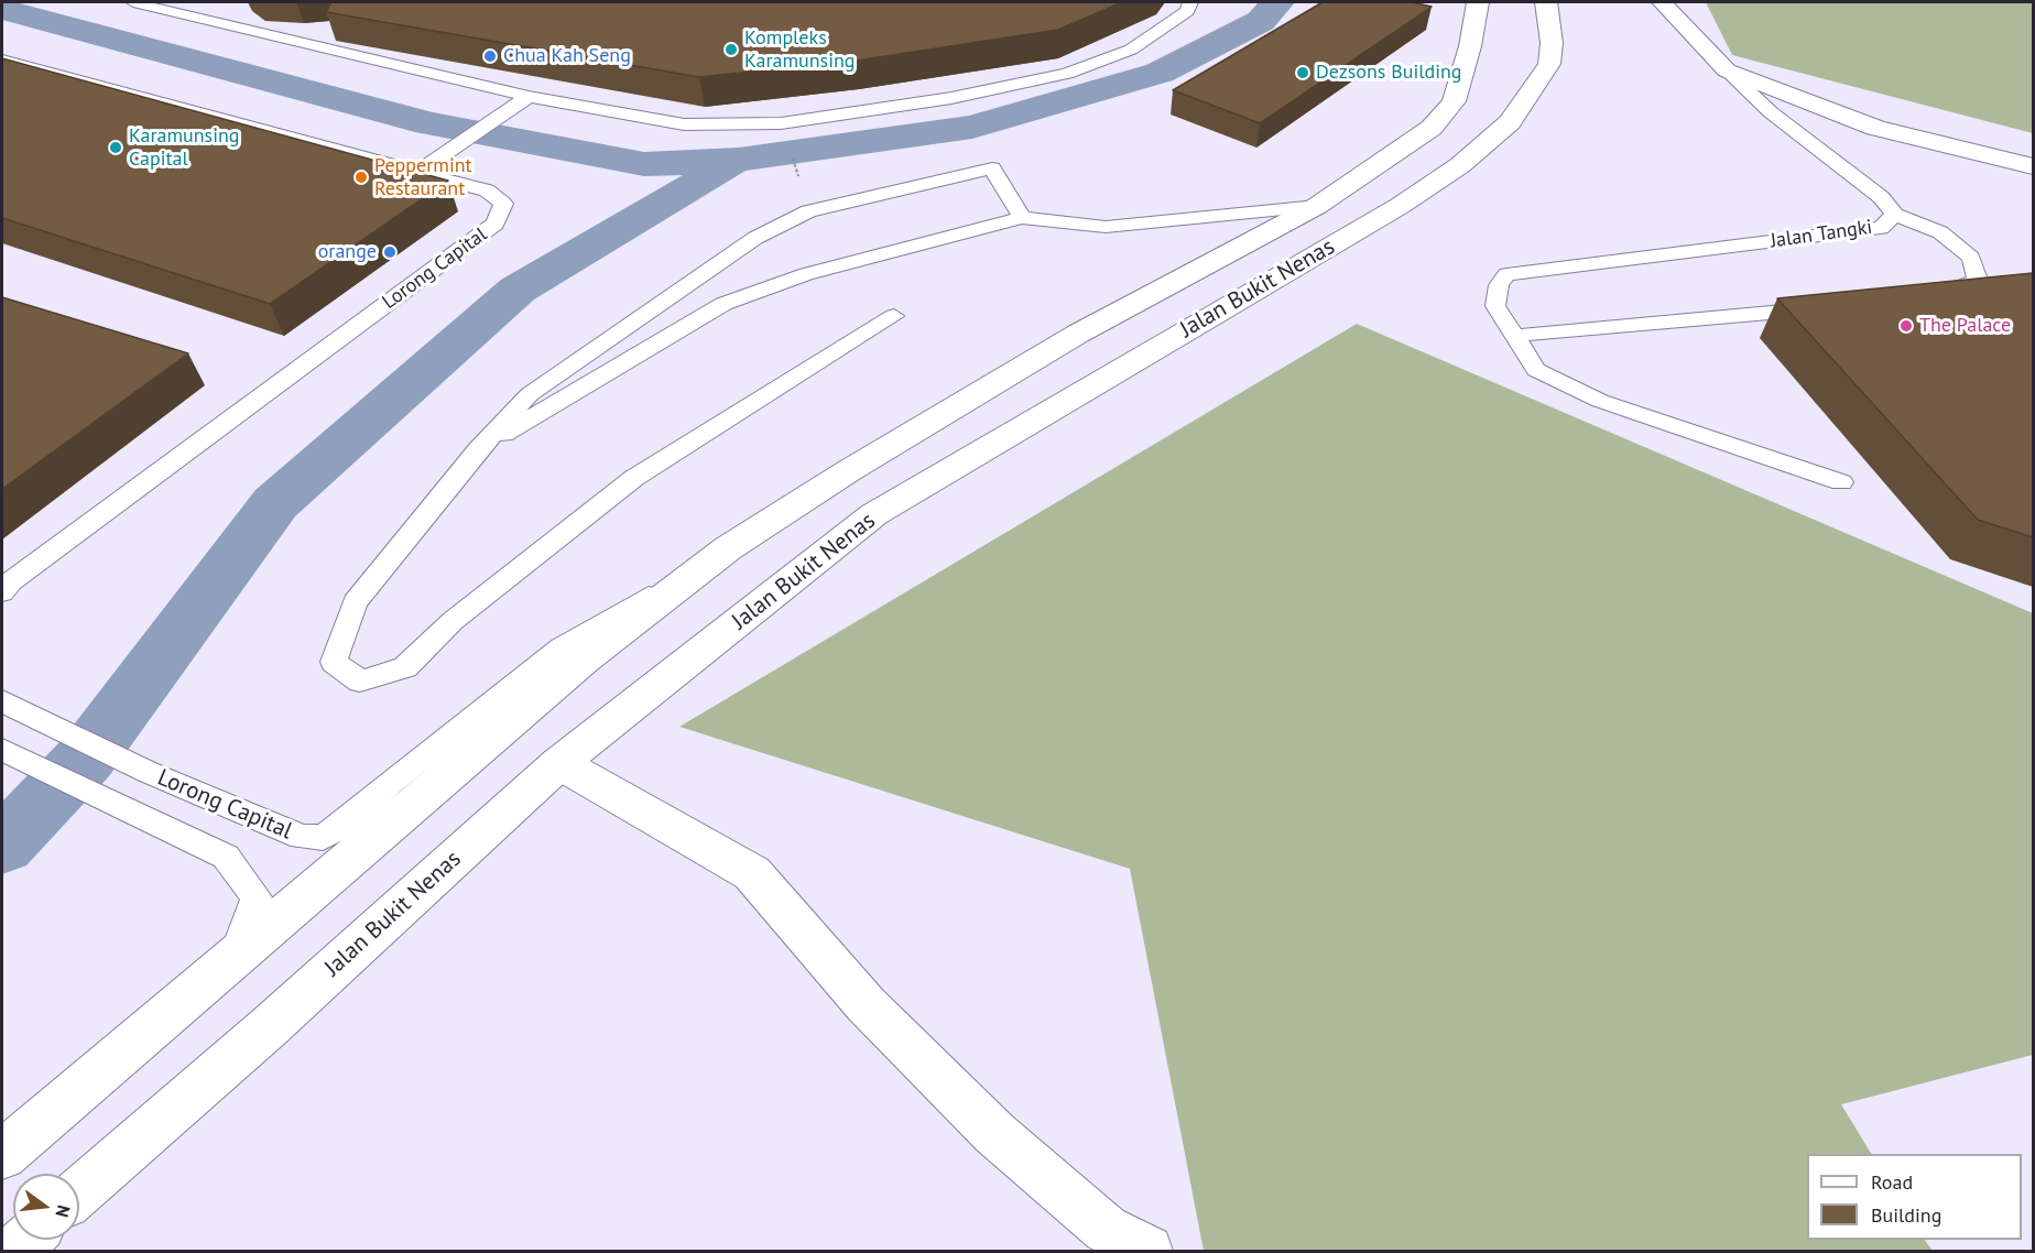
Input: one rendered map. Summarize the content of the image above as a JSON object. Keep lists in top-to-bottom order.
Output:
{
  "streets": {
    "main road": ["Jalan Tangki", "Jalan Bukit Nenas"],
    "lane": ["Lorong Capital"]
  },
  "crossings": [
    ["Lorong Capital", "Jalan Bukit Nenas"]
  ],
  "places": [
    "Kompleks Karamunsing",
    "Chua Kah Seng",
    "Dezsons Building",
    "Karamunsing Capital",
    "Peppermint Restaurant",
    "orange",
    "The Palace"
  ],
  "legend": ["Road", "Building"],
  "north": "right"
}
